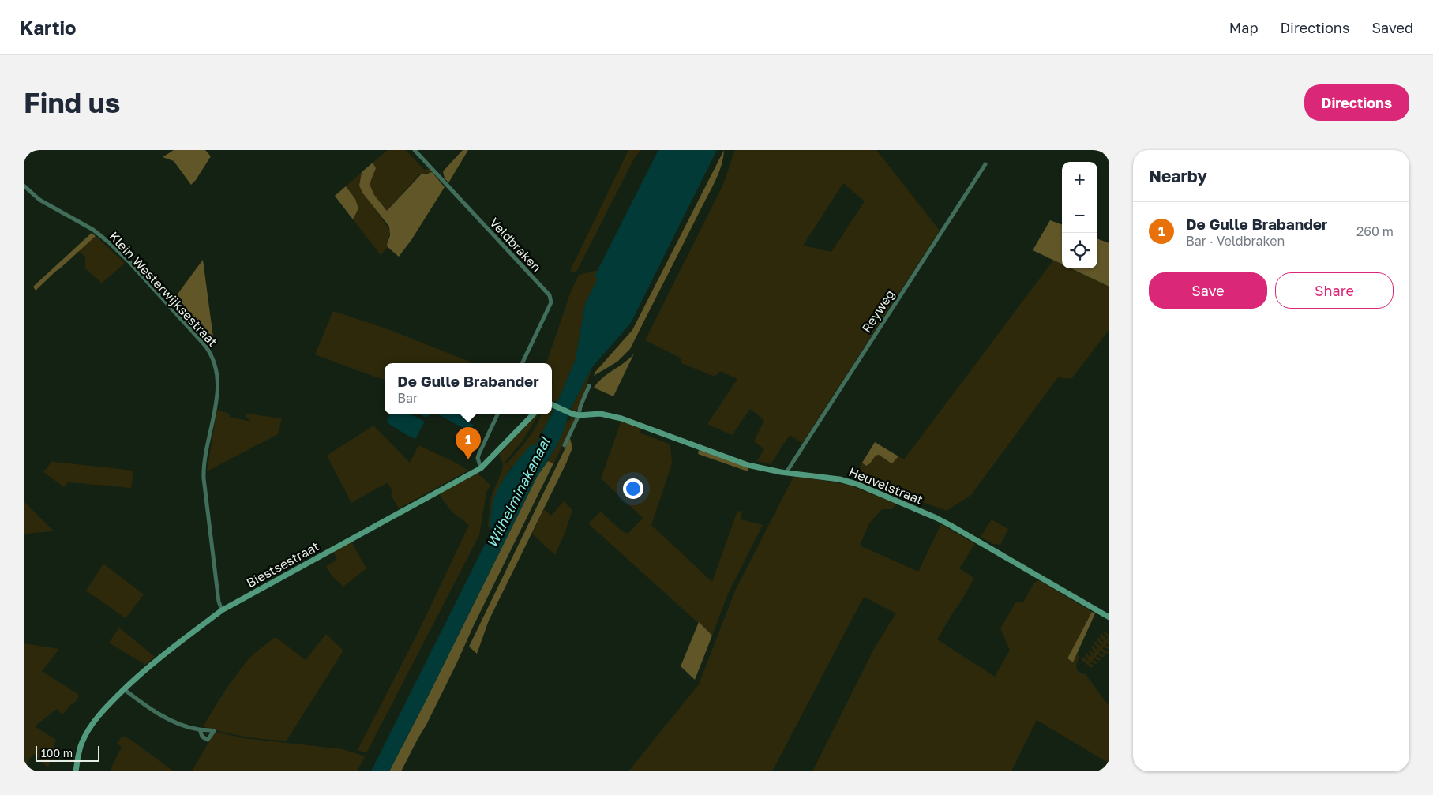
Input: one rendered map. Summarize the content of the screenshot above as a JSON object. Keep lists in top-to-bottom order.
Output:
{
  "streets": {
    "street": [
      "Veldbraken",
      "Klein Westerwijksestraat",
      "Reyweg",
      "Heuvelstraat",
      "Biestsestraat"
    ]
  },
  "crossings": [
    ["Klein Westerwijksestraat", "Biestsestraat"]
  ],
  "water": ["Wilhelminakanaal"],
  "scale_bar": "100 m",
  "page": {
    "header": "Kartio",
    "nav": ["Map", "Directions", "Saved"],
    "buttons": [
      "Directions",
      ["Save", "Share"]
    ],
    "title": "Find us",
    "heading": "Nearby",
    "map_buttons": ["+", "−"],
    "list": [
      {
        "mark": "1",
        "name": "De Gulle Brabander",
        "note": "Bar · Veldbraken",
        "value": "260 m"
      }
    ],
    "popup": ["De Gulle Brabander", "Bar"],
    "pins": "1",
    "scale": "100 m"
  }
}
